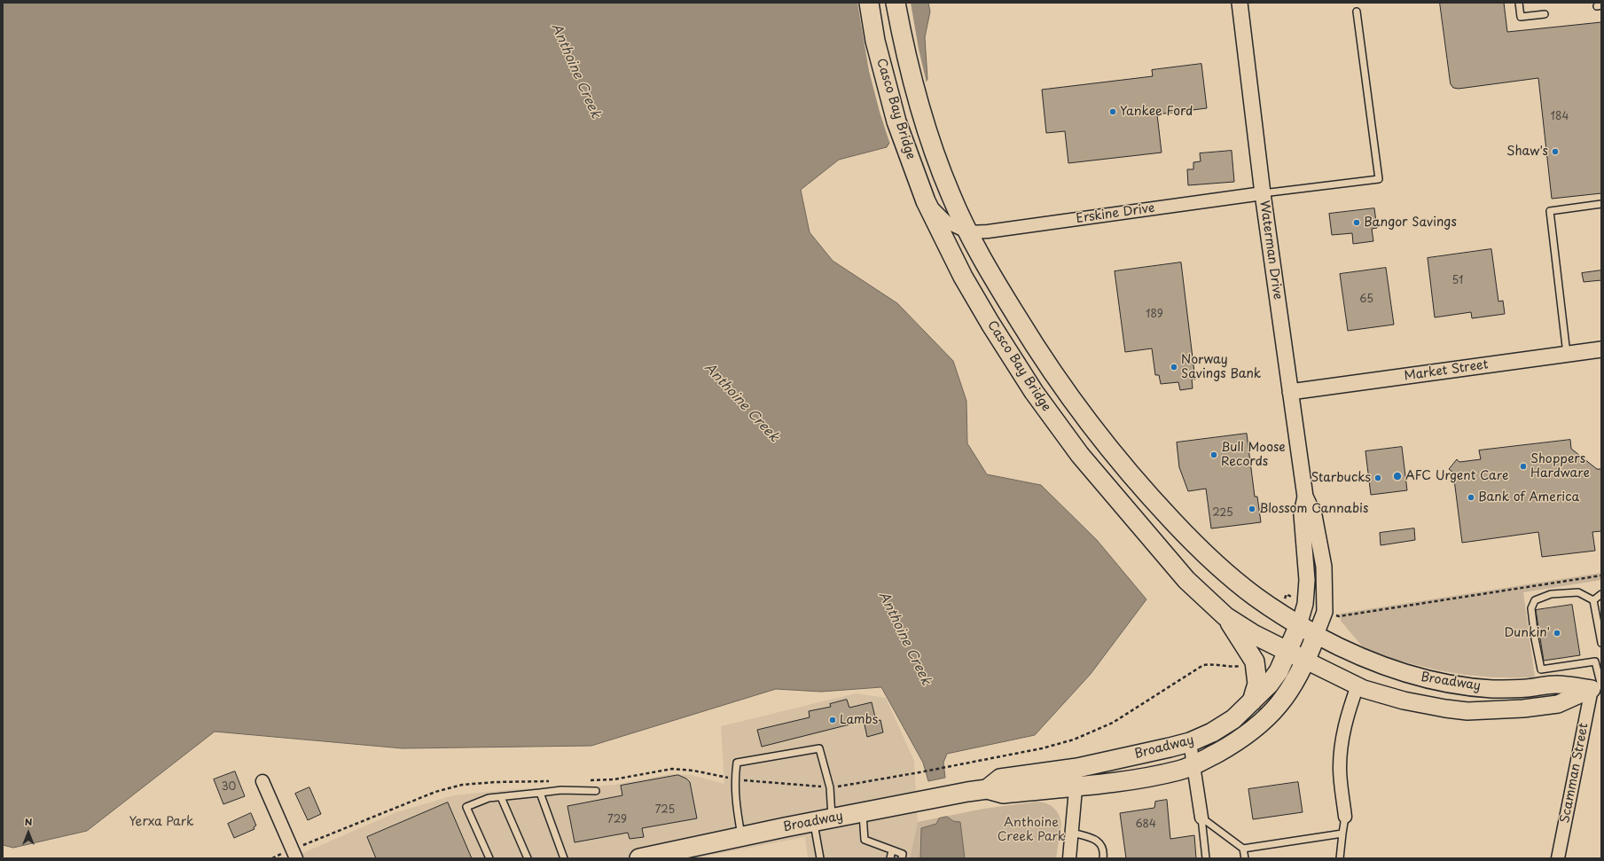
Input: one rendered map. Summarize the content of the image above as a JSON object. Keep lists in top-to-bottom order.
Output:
{
  "streets": {
    "main road": ["Casco Bay Bridge", "Waterman Drive", "Broadway"],
    "street": ["Erskine Drive", "Market Street", "Scamman Street"]
  },
  "crossings": [
    ["Casco Bay Bridge", "Erskine Drive"],
    ["Casco Bay Bridge", "Waterman Drive"],
    ["Casco Bay Bridge", "Broadway"],
    ["Erskine Drive", "Waterman Drive"],
    ["Waterman Drive", "Market Street"],
    ["Waterman Drive", "Broadway"],
    ["Broadway", "Scamman Street"]
  ],
  "water": ["Anthoine Creek"],
  "parks": ["Yerxa Park", "Anthoine Creek Park"],
  "places": [
    "Yankee Ford",
    "Shaw's",
    "Bangor Savings",
    "Norway Savings Bank",
    "Bull Moose Records",
    "Shoppers Hardware",
    "AFC Urgent Care",
    "Starbucks",
    "Bank of America",
    "Blossom Cannabis",
    "Dunkin'",
    "Lambs"
  ],
  "house_numbers": [
    "184",
    "51",
    "65",
    "189",
    "225",
    "30",
    "725",
    "729",
    "684"
  ],
  "north": "top"
}
